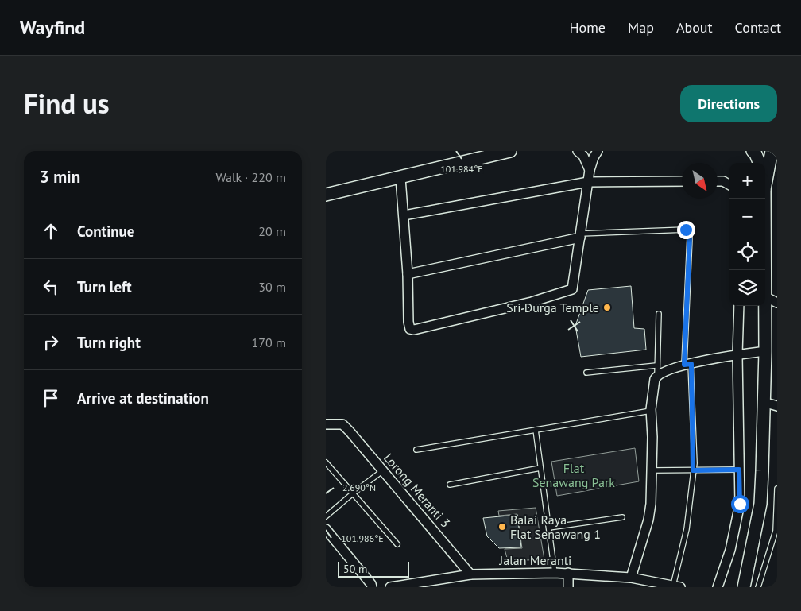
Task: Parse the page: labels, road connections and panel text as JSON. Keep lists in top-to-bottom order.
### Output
{
  "streets": {
    "street": ["Lorong Meranti 3", "Jalan Meranti"]
  },
  "crossings": [
    ["Lorong Meranti 3", "Jalan Meranti"]
  ],
  "parks": ["Flat Senawang Park"],
  "places": ["Sri Durga Temple", "Balai Raya Flat Senawang 1"],
  "scale_bar": "50 m",
  "north": "bottom right",
  "page": {
    "header": "Wayfind",
    "nav": [
      "Home",
      "Map",
      "About",
      "Contact"
    ],
    "title": "Find us",
    "buttons": "Directions",
    "heading": ["3 min", "Walk · 220 m"],
    "map_buttons": ["+", "−"],
    "list": [
      ["Continue", "20 m"],
      ["Turn left", "30 m"],
      ["Turn right", "170 m"],
      "Arrive at destination"
    ],
    "scale": "50 m"
  },
  "coordinates": ["101.984°E", "2.690°N", "101.986°E"]
}
